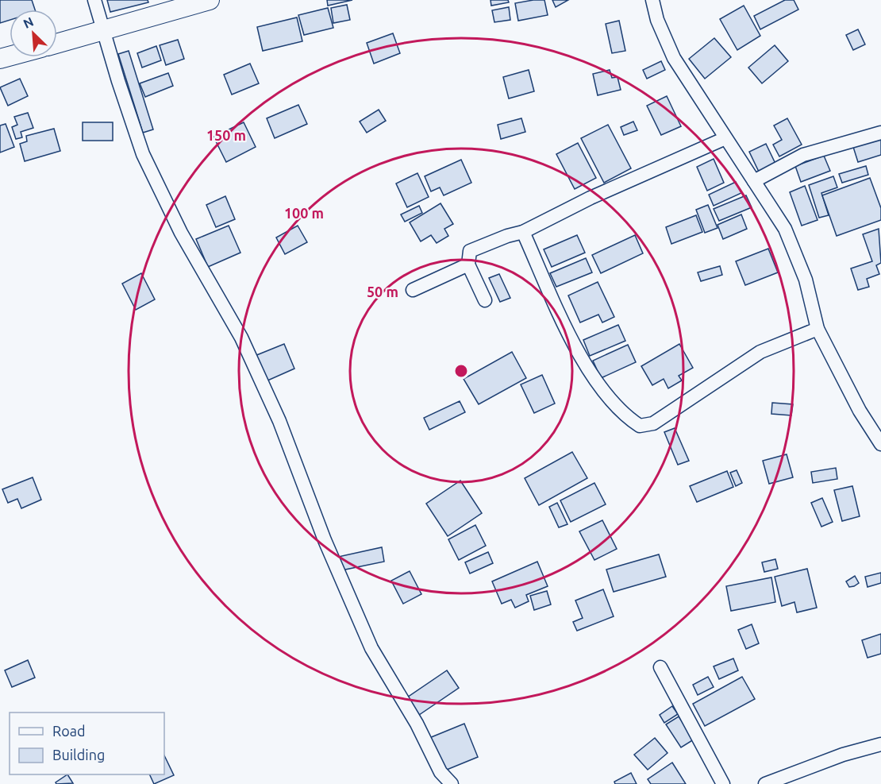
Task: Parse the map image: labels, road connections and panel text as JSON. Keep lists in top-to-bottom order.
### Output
{
  "legend": ["Road", "Building"],
  "north": "top left",
  "rings": ["150 m", "100 m", "50 m"]
}
